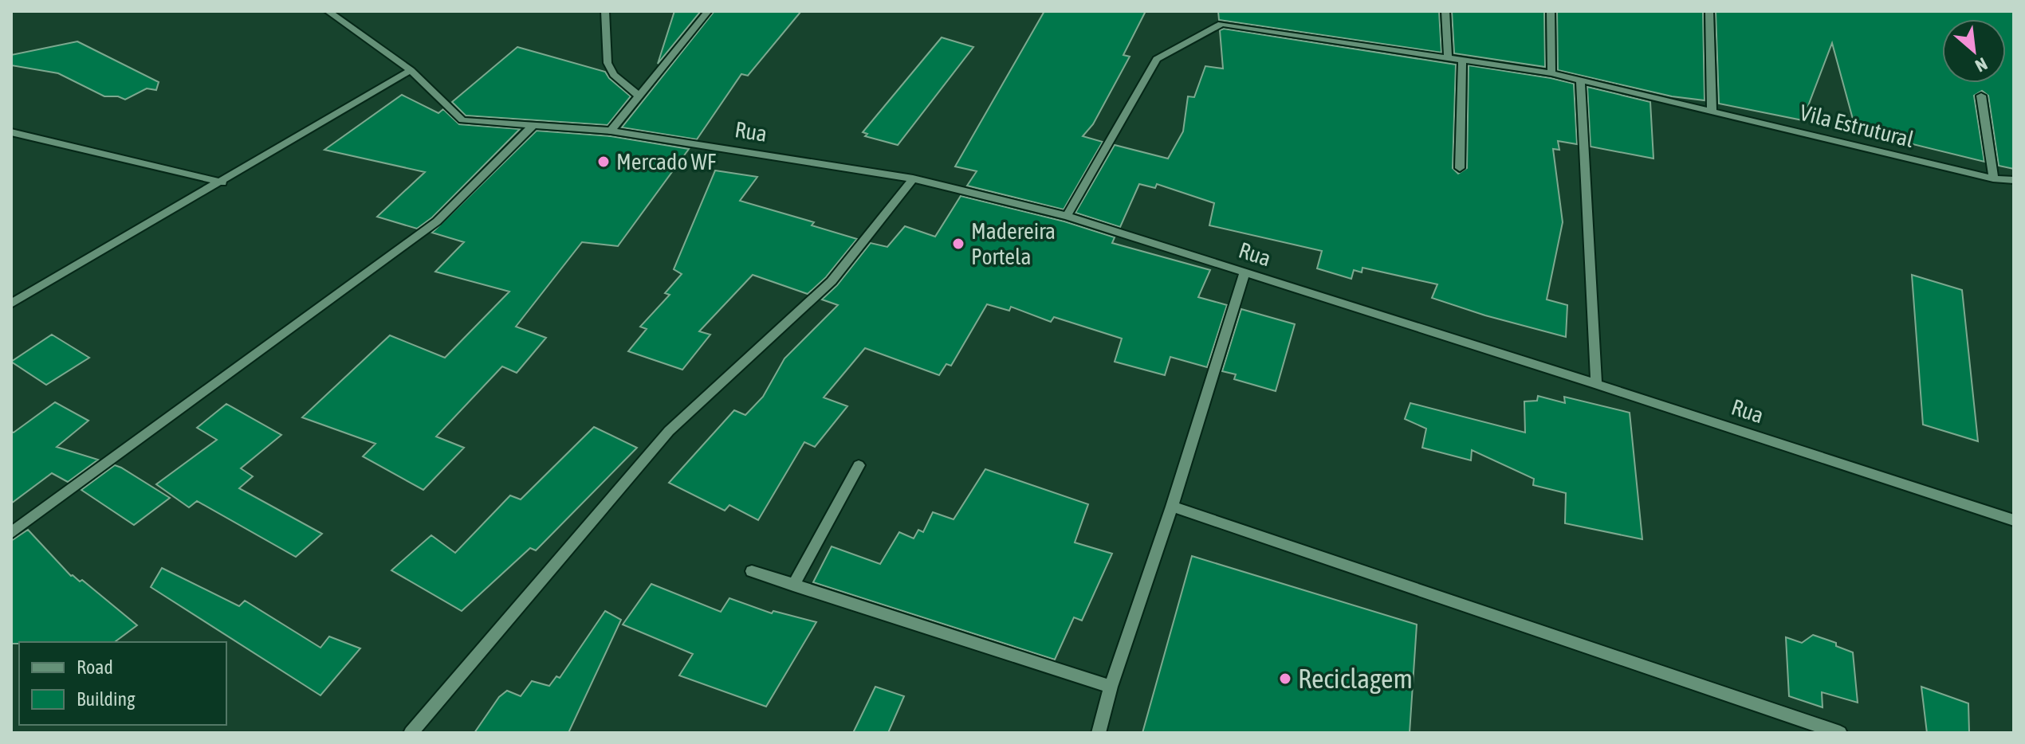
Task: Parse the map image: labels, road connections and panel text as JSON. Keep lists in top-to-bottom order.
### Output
{
  "streets": {
    "street": ["Vila Estrutural", "Rua"]
  },
  "crossings": [
    ["Vila Estrutural", "Rua"]
  ],
  "places": ["Mercado WF", "Madereira Portela", "Reciclagem"],
  "legend": ["Road", "Building"],
  "north": "bottom right"
}
